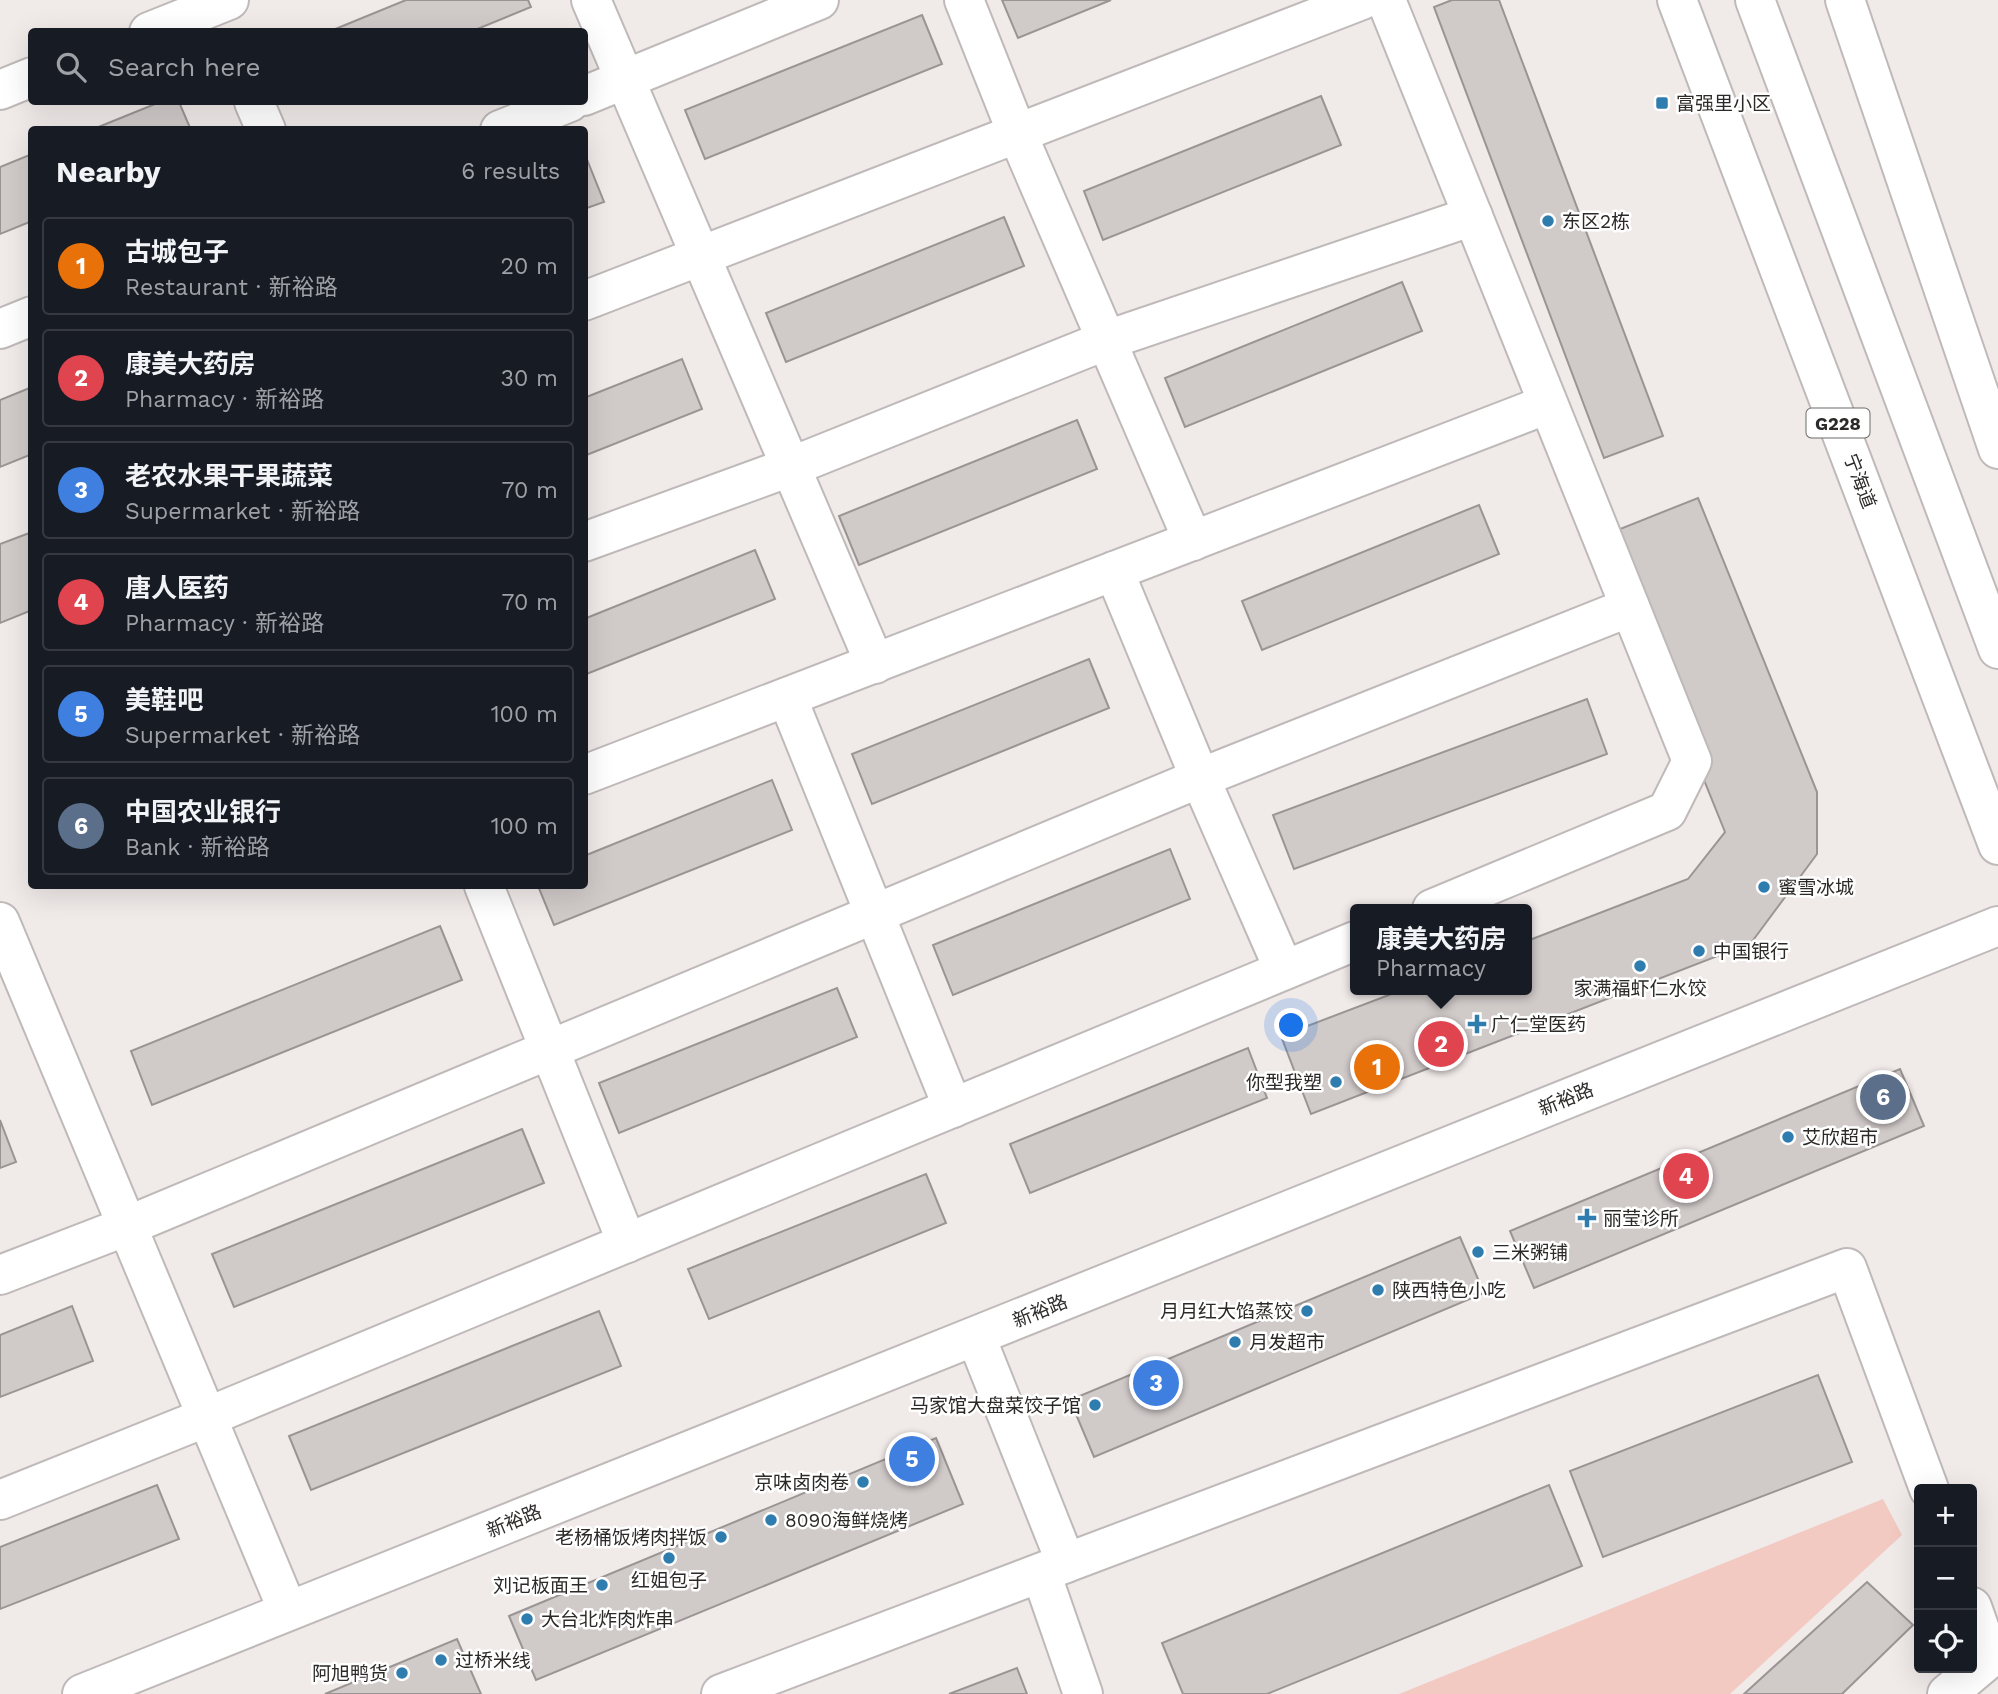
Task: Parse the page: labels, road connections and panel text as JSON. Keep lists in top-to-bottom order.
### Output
{
  "streets": {
    "street": ["G228", "宁海道", "新裕路"]
  },
  "places": {
    "transit": ["富强里小区"],
    "other": [
      "东区2栋",
      "蜜雪冰城",
      "中国银行",
      "家满福虾仁水饺",
      "你型我塑",
      "艾欣超市",
      "三米粥铺",
      "陕西特色小吃",
      "月月红大馅蒸饺",
      "月发超市",
      "马家馆大盘菜饺子馆",
      "京味卤肉卷",
      "8090海鲜烧烤",
      "老杨桶饭烤肉拌饭",
      "红姐包子",
      "刘记板面王",
      "大台北炸肉炸串",
      "过桥米线",
      "阿旭鸭货"
    ],
    "health": ["广仁堂医药", "丽莹诊所"]
  },
  "page": {
    "search": "Search here",
    "heading": ["Nearby", "6 results"],
    "list": [
      {
        "mark": "1",
        "name": "古城包子",
        "note": "Restaurant · 新裕路",
        "value": "20 m"
      },
      {
        "mark": "2",
        "name": "康美大药房",
        "note": "Pharmacy · 新裕路",
        "value": "30 m"
      },
      {
        "mark": "3",
        "name": "老农水果干果蔬菜",
        "note": "Supermarket · 新裕路",
        "value": "70 m"
      },
      {
        "mark": "4",
        "name": "唐人医药",
        "note": "Pharmacy · 新裕路",
        "value": "70 m"
      },
      {
        "mark": "5",
        "name": "美鞋吧",
        "note": "Supermarket · 新裕路",
        "value": "100 m"
      },
      {
        "mark": "6",
        "name": "中国农业银行",
        "note": "Bank · 新裕路",
        "value": "100 m"
      }
    ],
    "popup": ["康美大药房", "Pharmacy"],
    "pins": [
      "2",
      "1",
      "6",
      "4",
      "3",
      "5"
    ],
    "map_buttons": ["+", "−"]
  }
}
